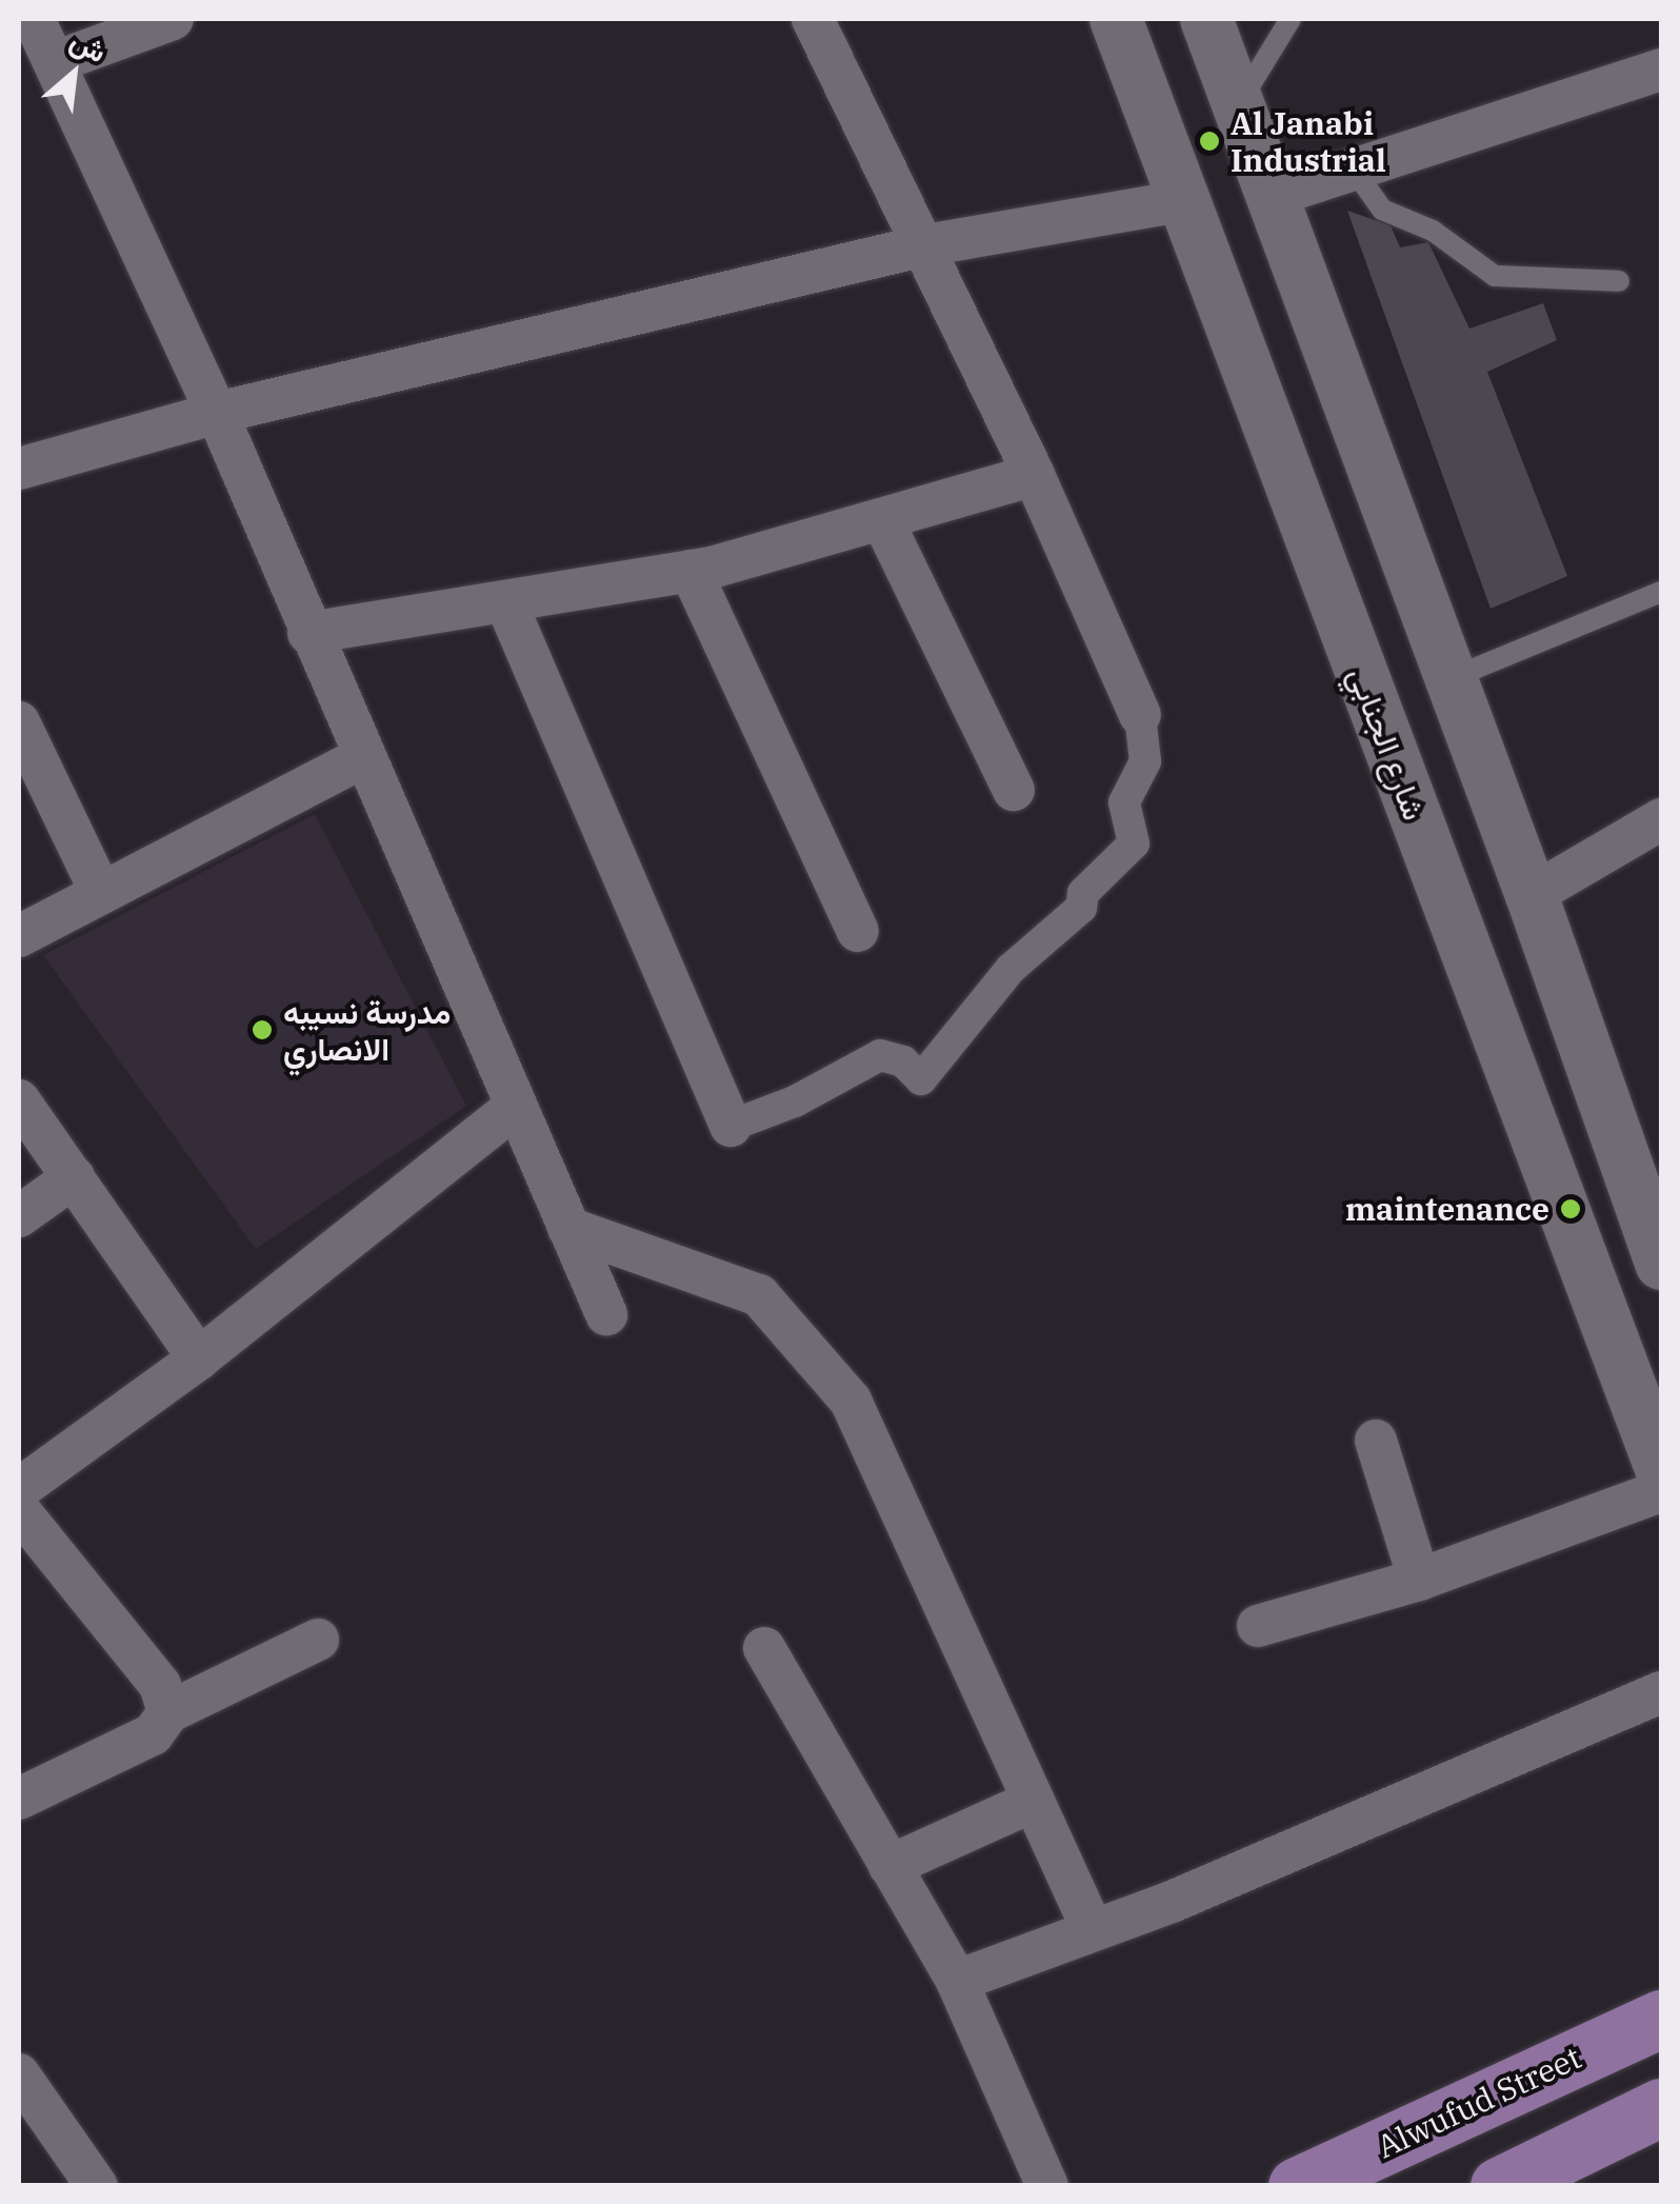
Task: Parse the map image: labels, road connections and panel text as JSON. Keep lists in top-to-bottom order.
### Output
{
  "streets": {
    "main road": ["Alwufud Street"],
    "street": ["شارع الجنابي"]
  },
  "places": ["Al Janabi Industrial", "مدرسة نسيبه الانصاري", "maintenance"],
  "north": "top right"
}
